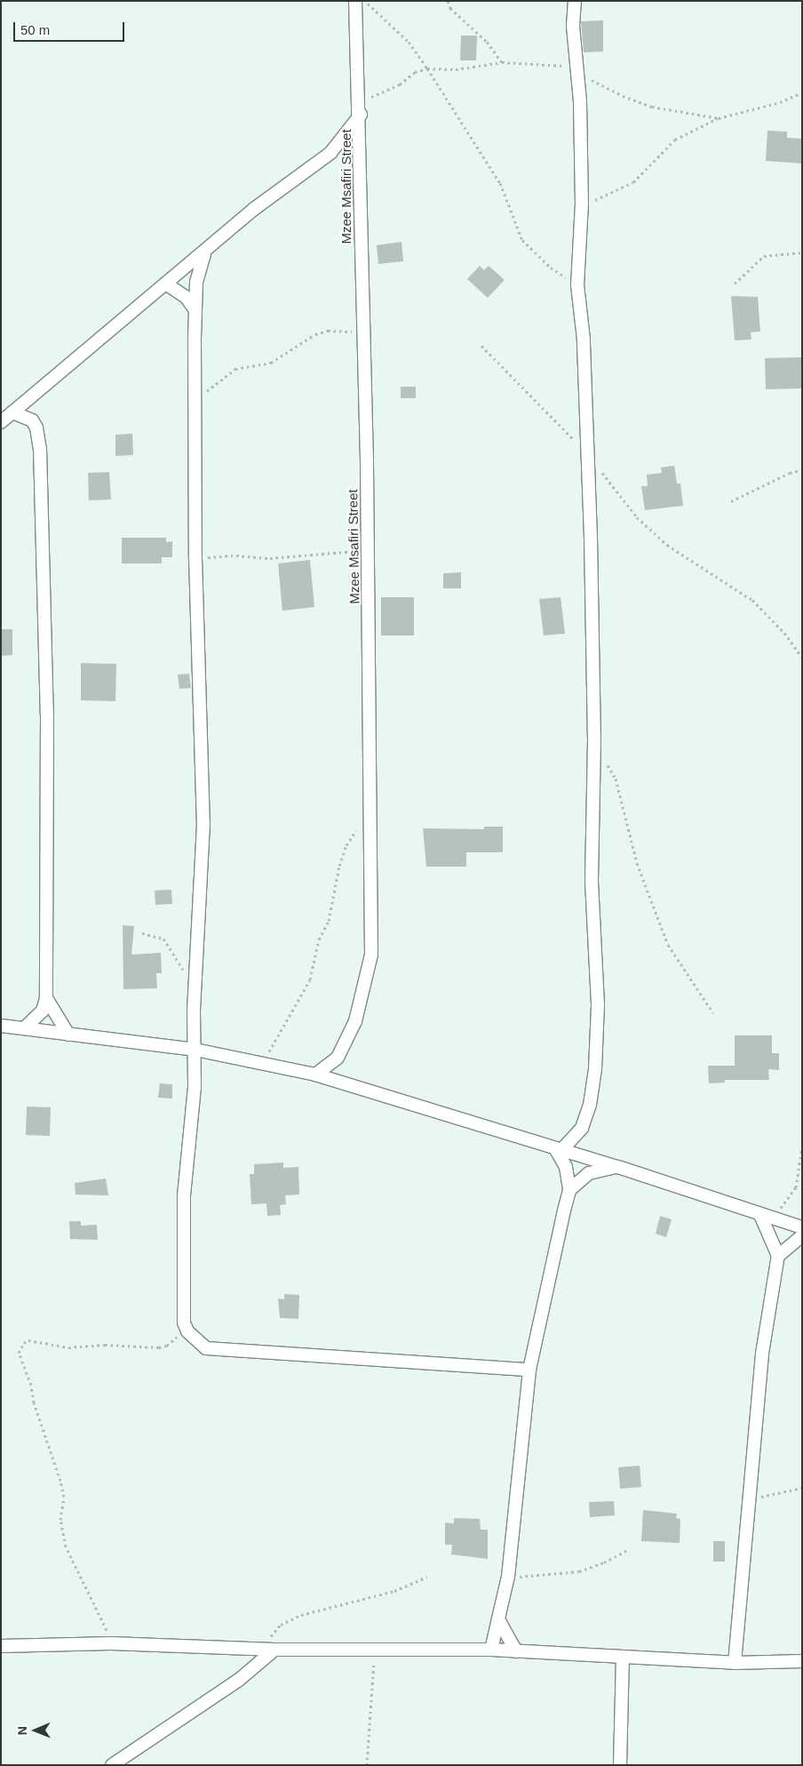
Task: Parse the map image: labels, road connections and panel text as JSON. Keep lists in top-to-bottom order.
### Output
{
  "streets": {
    "street": ["Mzee Msafiri Street"]
  },
  "scale_bar": "50 m",
  "north": "left"
}
